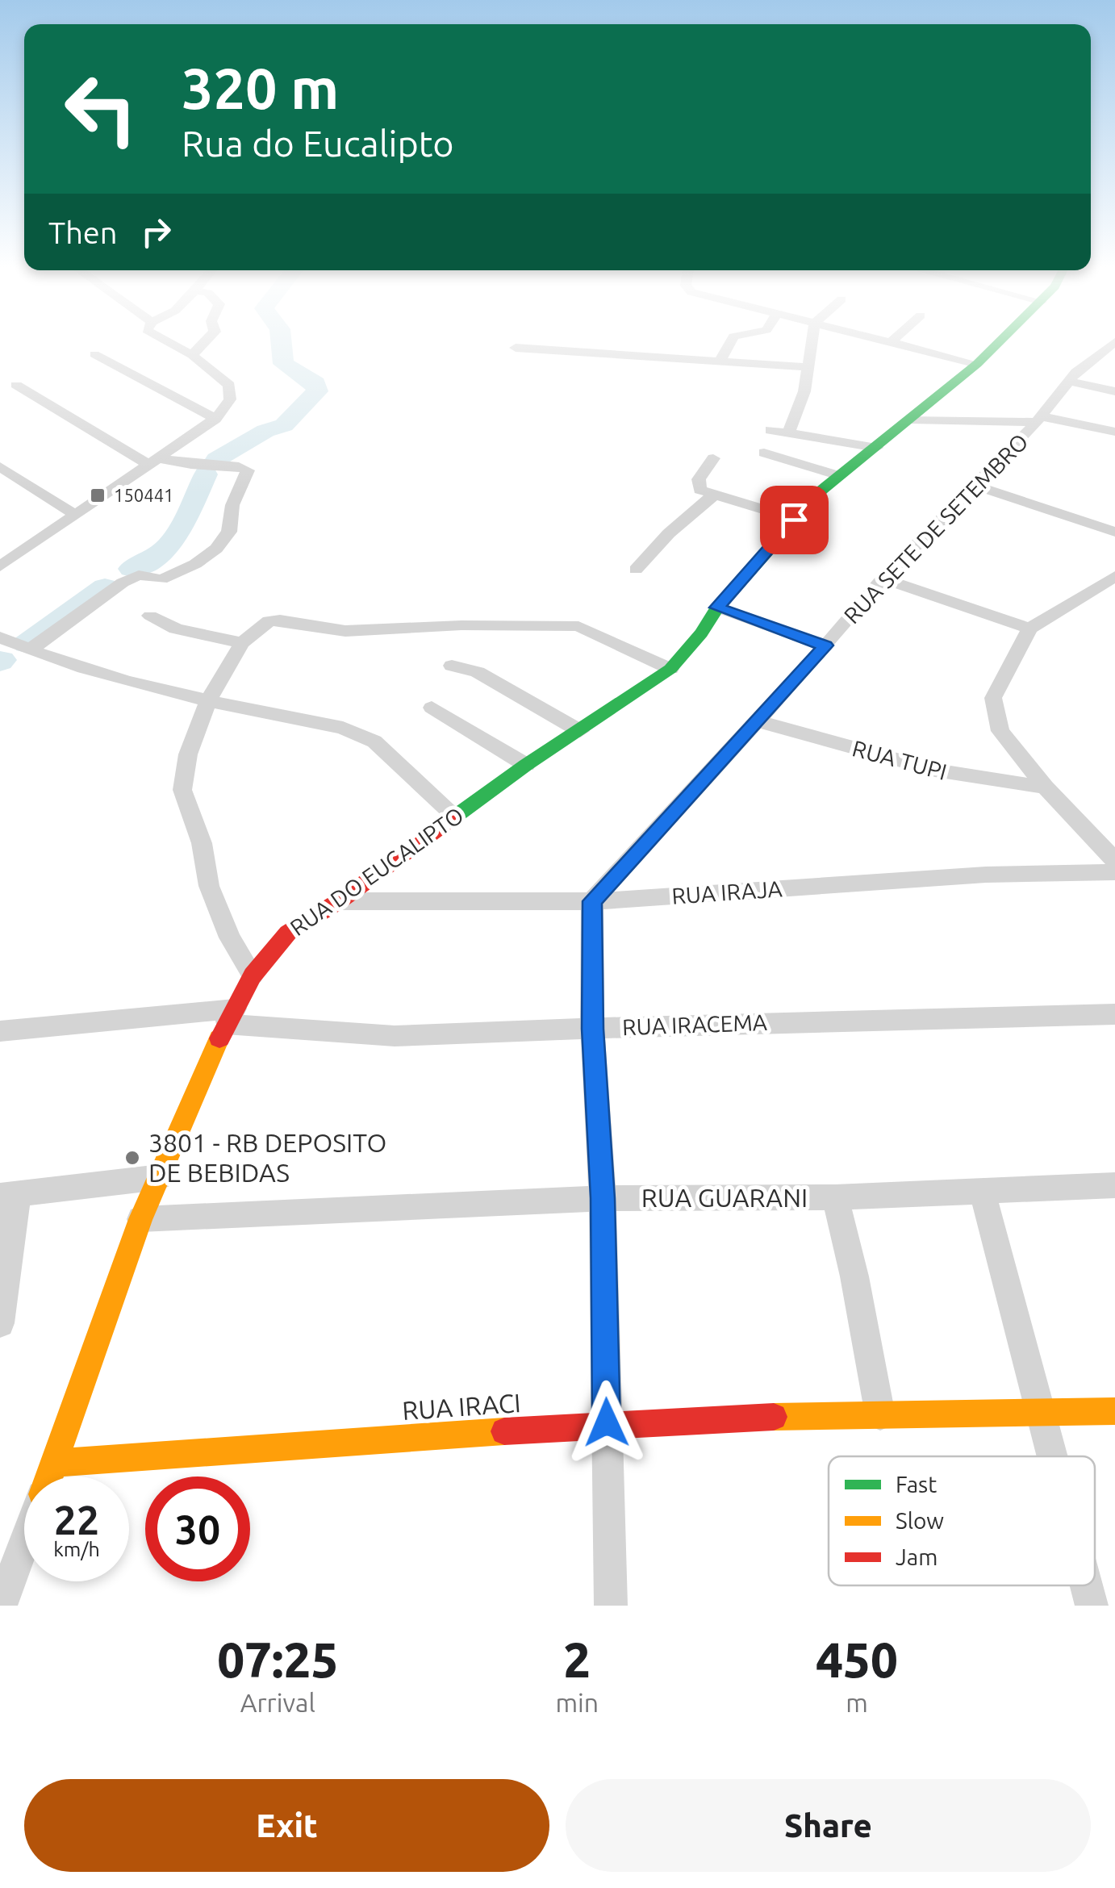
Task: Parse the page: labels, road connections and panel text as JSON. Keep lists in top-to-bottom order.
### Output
{
  "streets": {
    "street": [
      "RUA SETE DE SETEMBRO",
      "RUA TUPI",
      "RUA DO EUCALIPTO",
      "RUA IRAJA",
      "RUA IRACEMA",
      "RUA GUARANI",
      "RUA IRACI"
    ]
  },
  "crossings": [
    ["RUA SETE DE SETEMBRO", "RUA TUPI"],
    ["RUA SETE DE SETEMBRO", "RUA DO EUCALIPTO"],
    ["RUA SETE DE SETEMBRO", "RUA IRAJA"],
    ["RUA DO EUCALIPTO", "RUA IRAJA"],
    ["RUA DO EUCALIPTO", "RUA IRACEMA"],
    ["RUA DO EUCALIPTO", "RUA GUARANI"],
    ["RUA DO EUCALIPTO", "RUA IRACI"]
  ],
  "places": {
    "transit": ["150441"],
    "other": ["3801 - RB DEPOSITO DE BEBIDAS"]
  },
  "legend": ["Fast", "Slow", "Jam"],
  "page": {
    "turn": ["320 m", "Rua do Eucalipto"],
    "then": "Then",
    "speed": "22 km/h",
    "limit": "30",
    "eta": [
      "07:25",
      "Arrival",
      "2",
      "min",
      "450",
      "m"
    ],
    "buttons": ["Exit", "Share"]
  }
}
